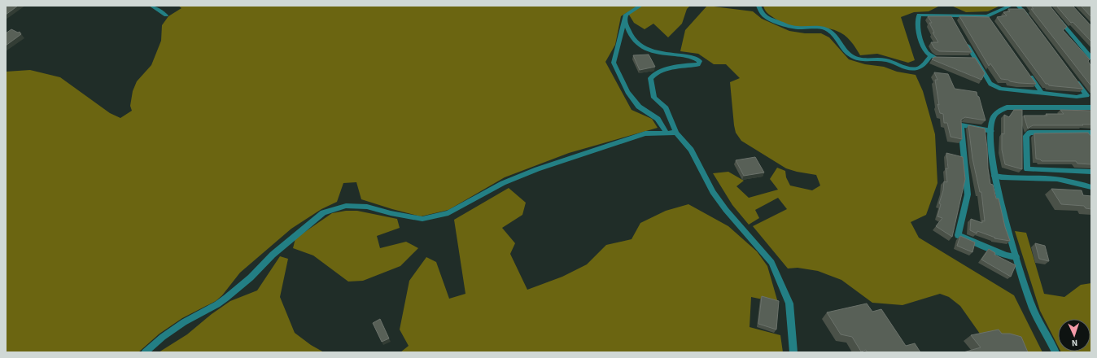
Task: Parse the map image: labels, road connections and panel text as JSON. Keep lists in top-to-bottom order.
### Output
{
  "north": "bottom"
}
